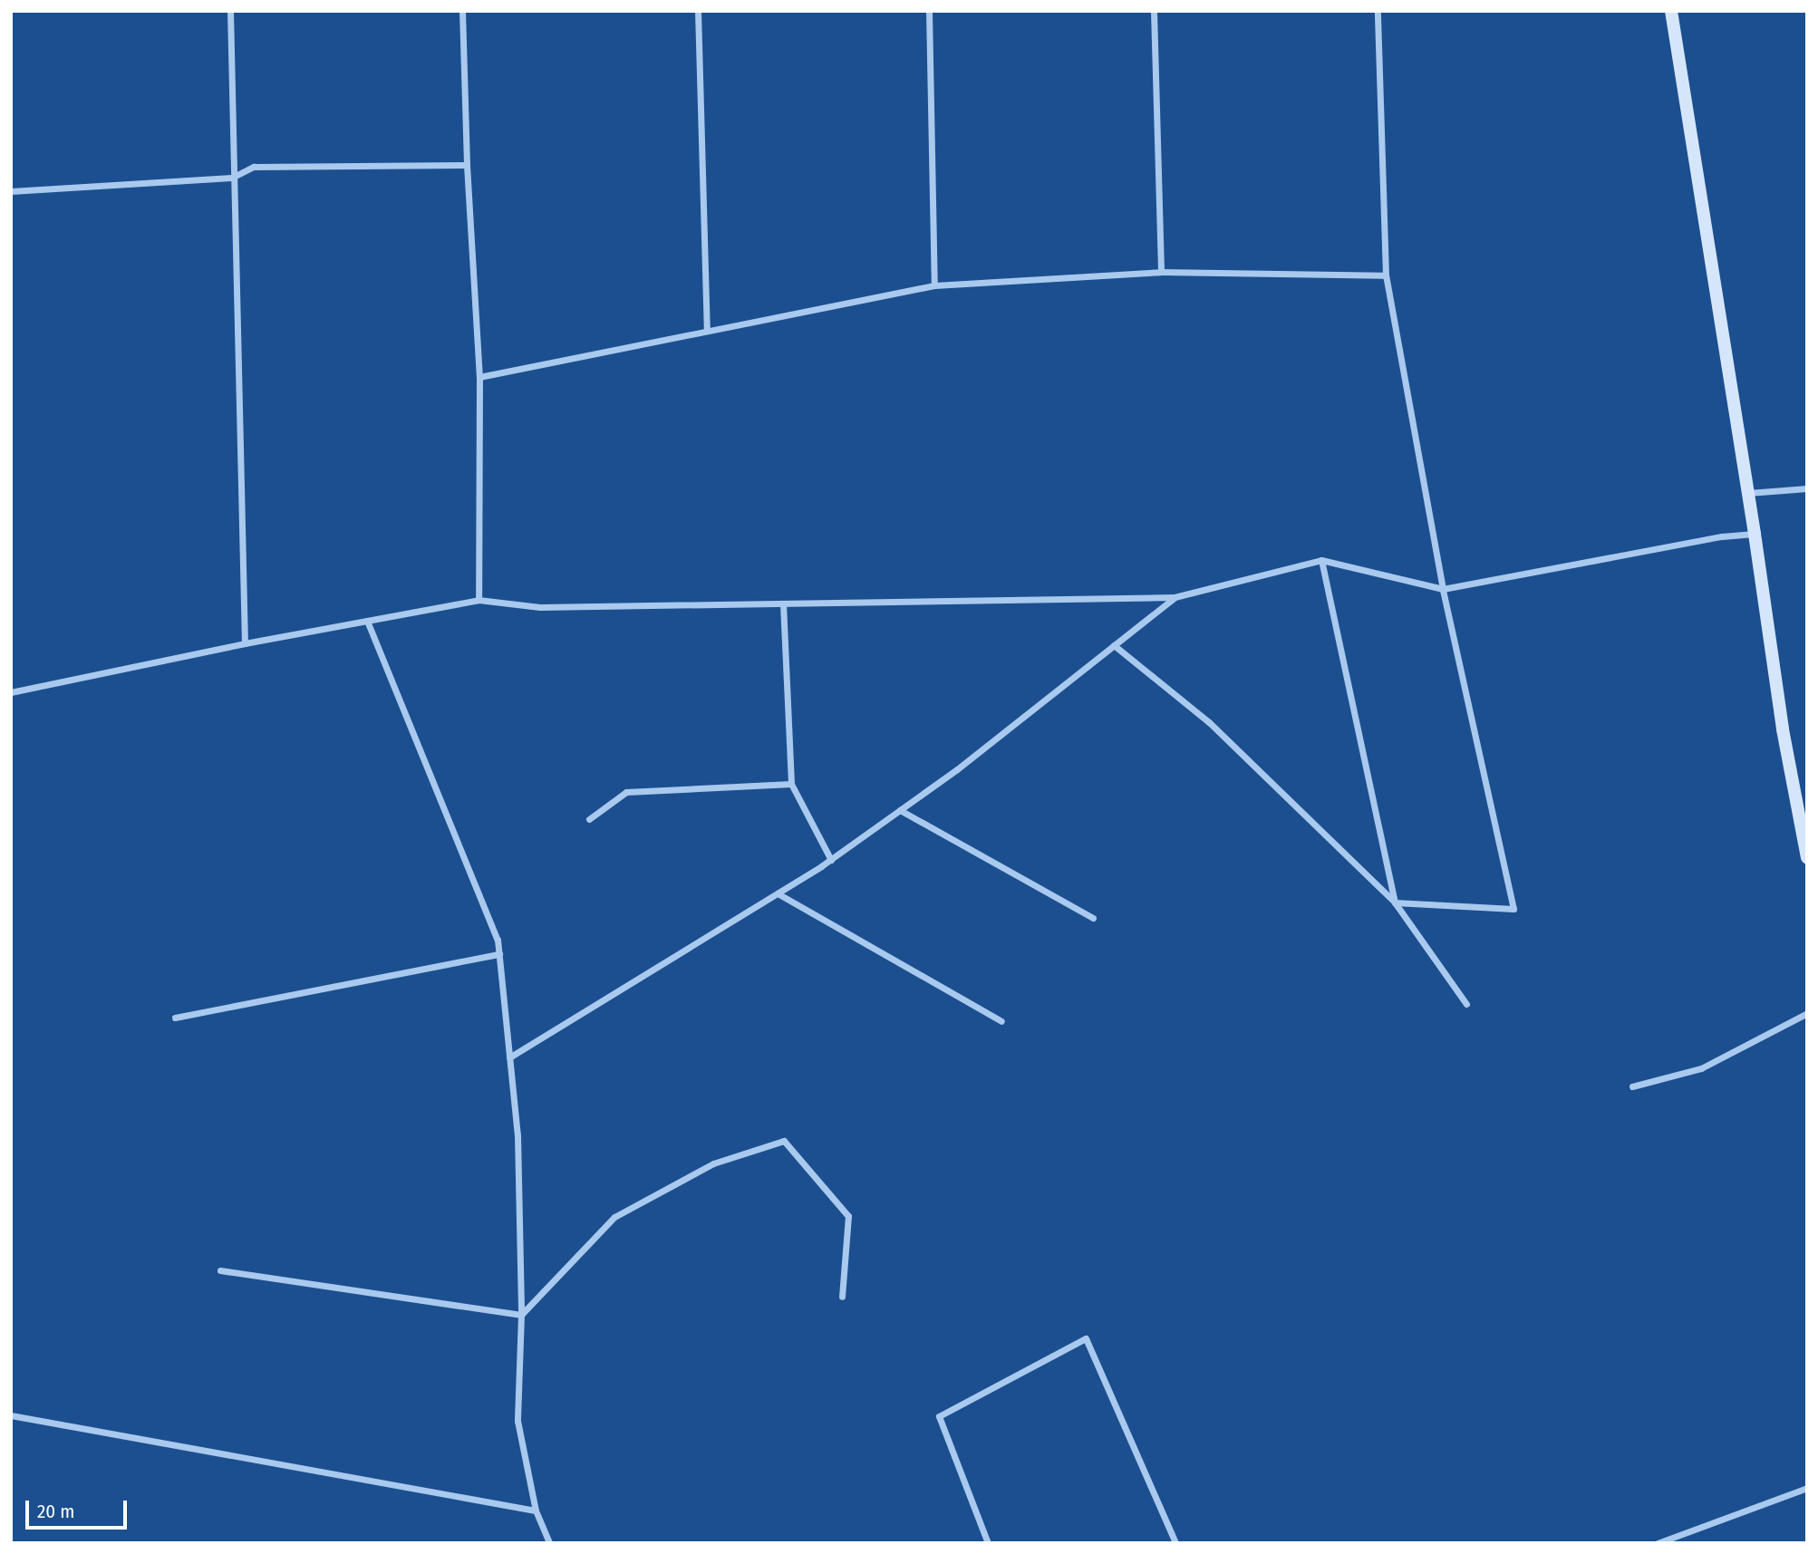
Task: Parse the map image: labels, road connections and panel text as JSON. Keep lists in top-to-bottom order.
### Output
{
  "scale_bar": "20 m"
}
